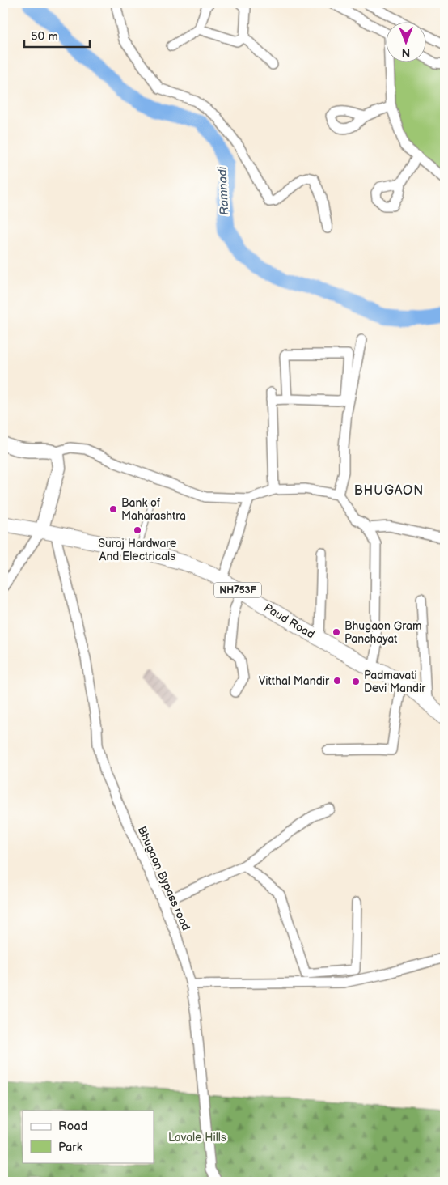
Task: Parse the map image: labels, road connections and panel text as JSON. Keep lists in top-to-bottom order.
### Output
{
  "streets": {
    "main road": ["NH753F", "Paud Road"],
    "street": ["Bhugaon Bypass road"]
  },
  "crossings": [
    ["Paud Road", "Bhugaon Bypass road"]
  ],
  "districts": ["BHUGAON"],
  "water": ["Ramnadi"],
  "parks": ["Lavale Hills"],
  "places": [
    "Bank of Maharashtra",
    "Suraj Hardware And Electricals",
    "Bhugaon Gram Panchayat",
    "Vitthal Mandir",
    "Padmavati Devi Mandir"
  ],
  "legend": ["Road", "Park"],
  "scale_bar": "50 m",
  "north": "bottom"
}
